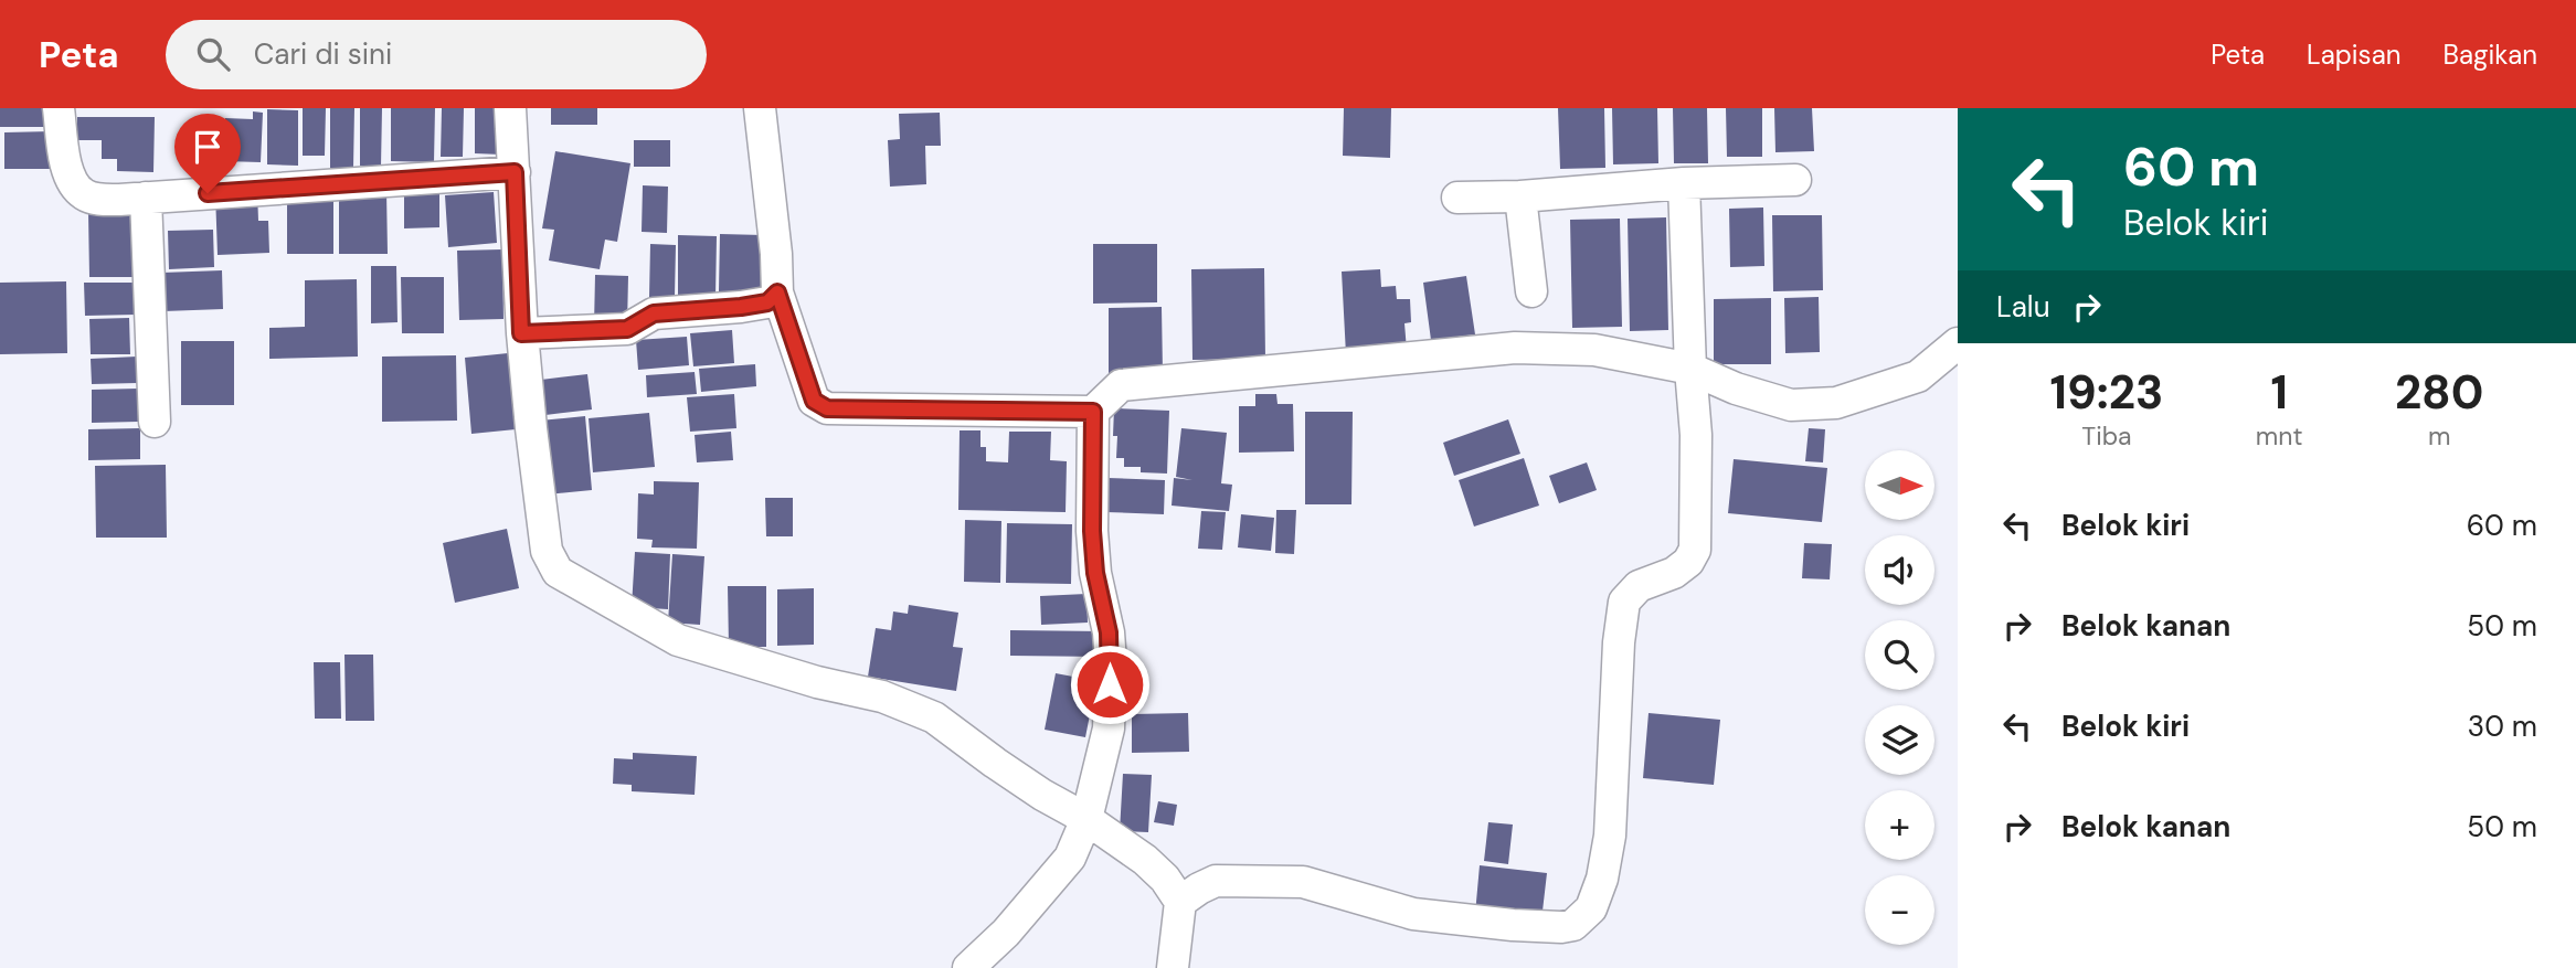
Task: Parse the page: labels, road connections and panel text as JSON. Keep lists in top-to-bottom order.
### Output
{
  "north": "right",
  "page": {
    "header": "Peta",
    "search": "Cari di sini",
    "nav": ["Peta", "Lapisan", "Bagikan"],
    "turn": ["60 m", "Belok kiri"],
    "then": "Lalu",
    "eta": [
      "19:23",
      "Tiba",
      "1",
      "mnt",
      "280",
      "m"
    ],
    "map_buttons": ["+", "−"],
    "list": [
      {
        "name": "Belok kiri",
        "value": "60 m"
      },
      {
        "name": "Belok kanan",
        "value": "50 m"
      },
      {
        "name": "Belok kiri",
        "value": "30 m"
      },
      {
        "name": "Belok kanan",
        "value": "50 m"
      }
    ]
  }
}
